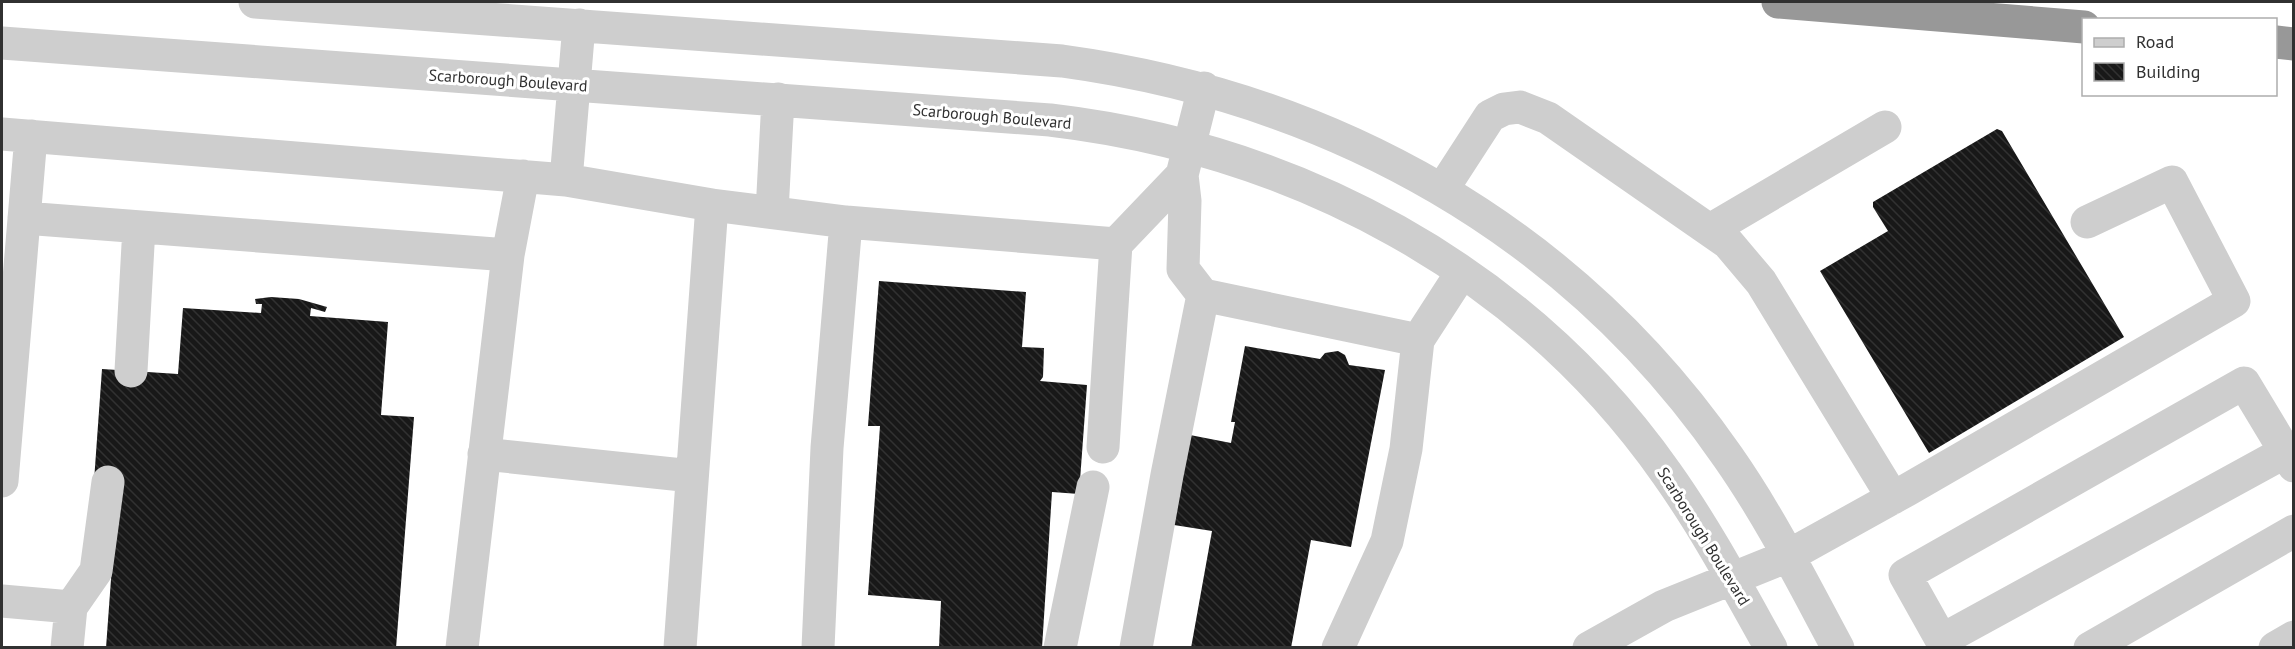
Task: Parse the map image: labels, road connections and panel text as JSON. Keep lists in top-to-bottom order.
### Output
{
  "streets": {
    "street": ["Scarborough Boulevard"]
  },
  "legend": ["Road", "Building"]
}
